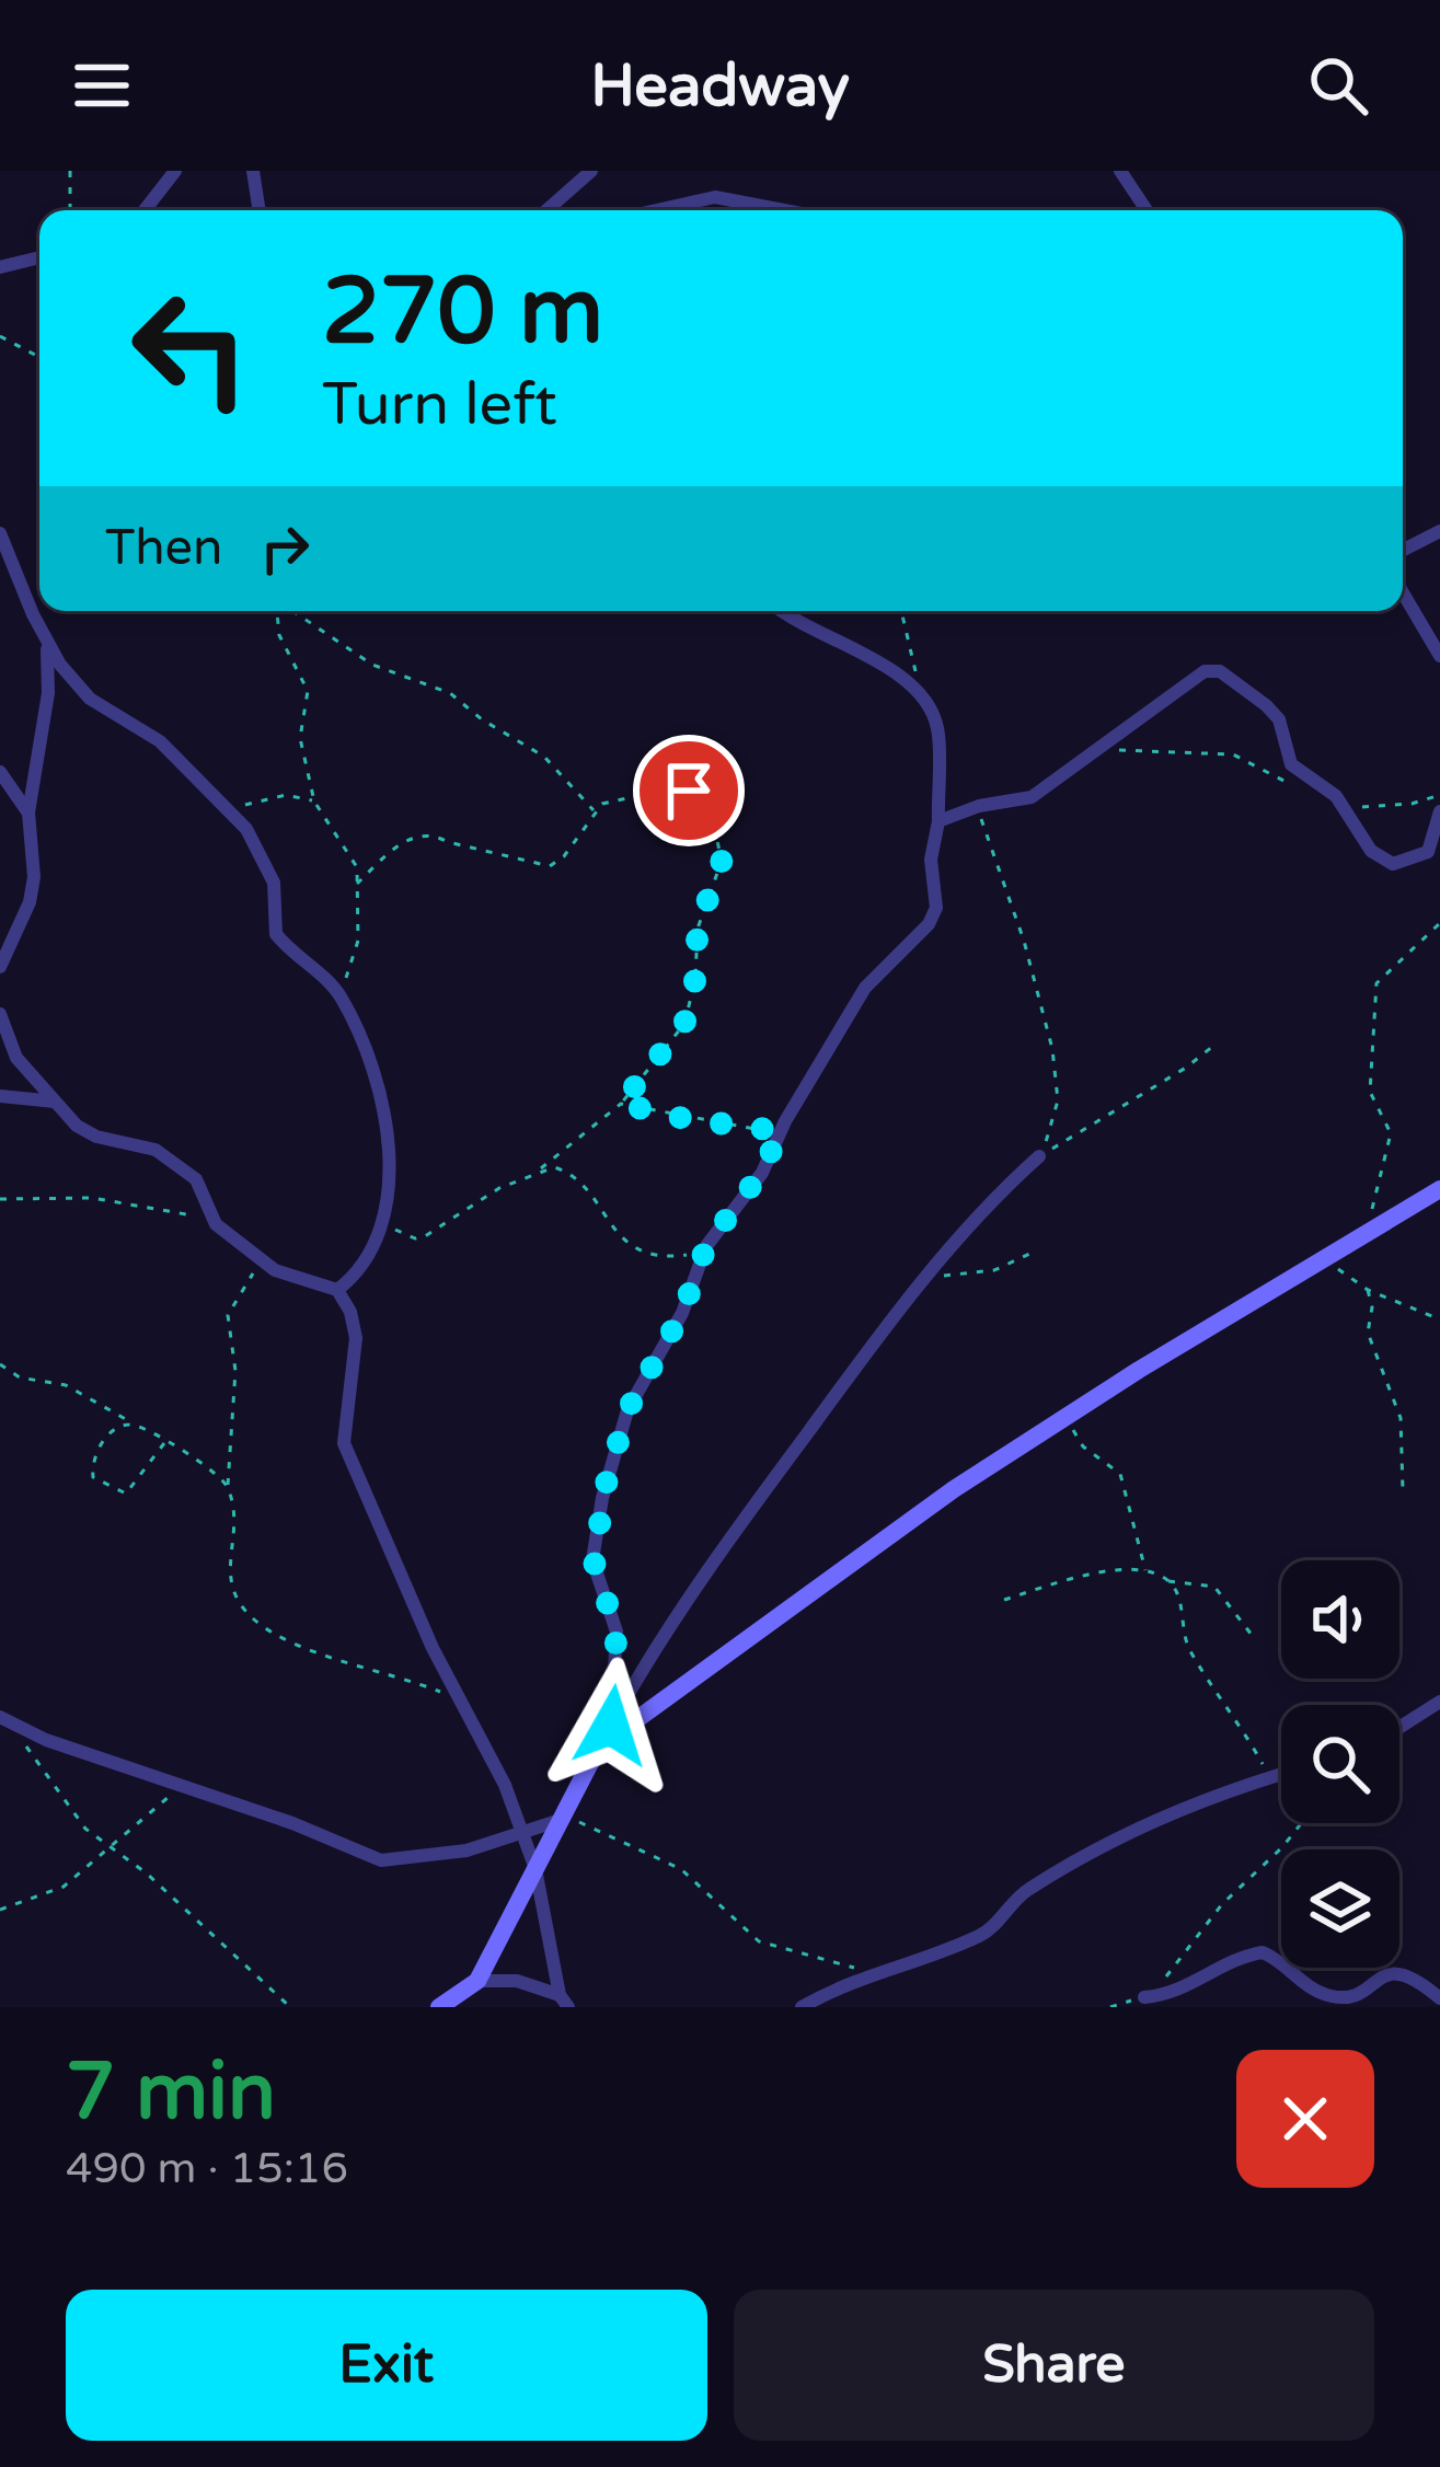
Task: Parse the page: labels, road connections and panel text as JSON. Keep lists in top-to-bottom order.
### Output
{
  "page": {
    "header": "Headway",
    "turn": ["270 m", "Turn left"],
    "then": "Then",
    "heading": ["7 min", "490 m · 15:16"],
    "buttons": ["Exit", "Share"]
  }
}
